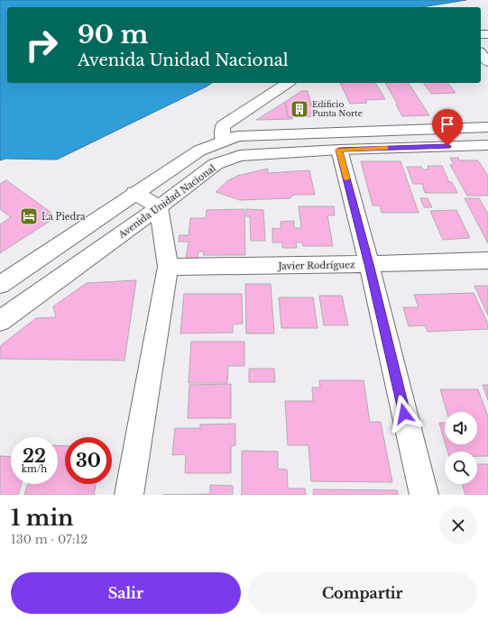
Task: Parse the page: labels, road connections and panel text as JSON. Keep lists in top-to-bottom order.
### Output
{
  "streets": {
    "main road": ["Avenida Unidad Nacional", "Javier Rodríguez"]
  },
  "places": {
    "building": ["Edificio Punta Norte"],
    "hotel": ["La Piedra"]
  },
  "page": {
    "turn": ["90 m", "Avenida Unidad Nacional"],
    "speed": "22 km/h",
    "limit": "30",
    "heading": ["1 min", "130 m · 07:12"],
    "buttons": ["Salir", "Compartir"]
  }
}
